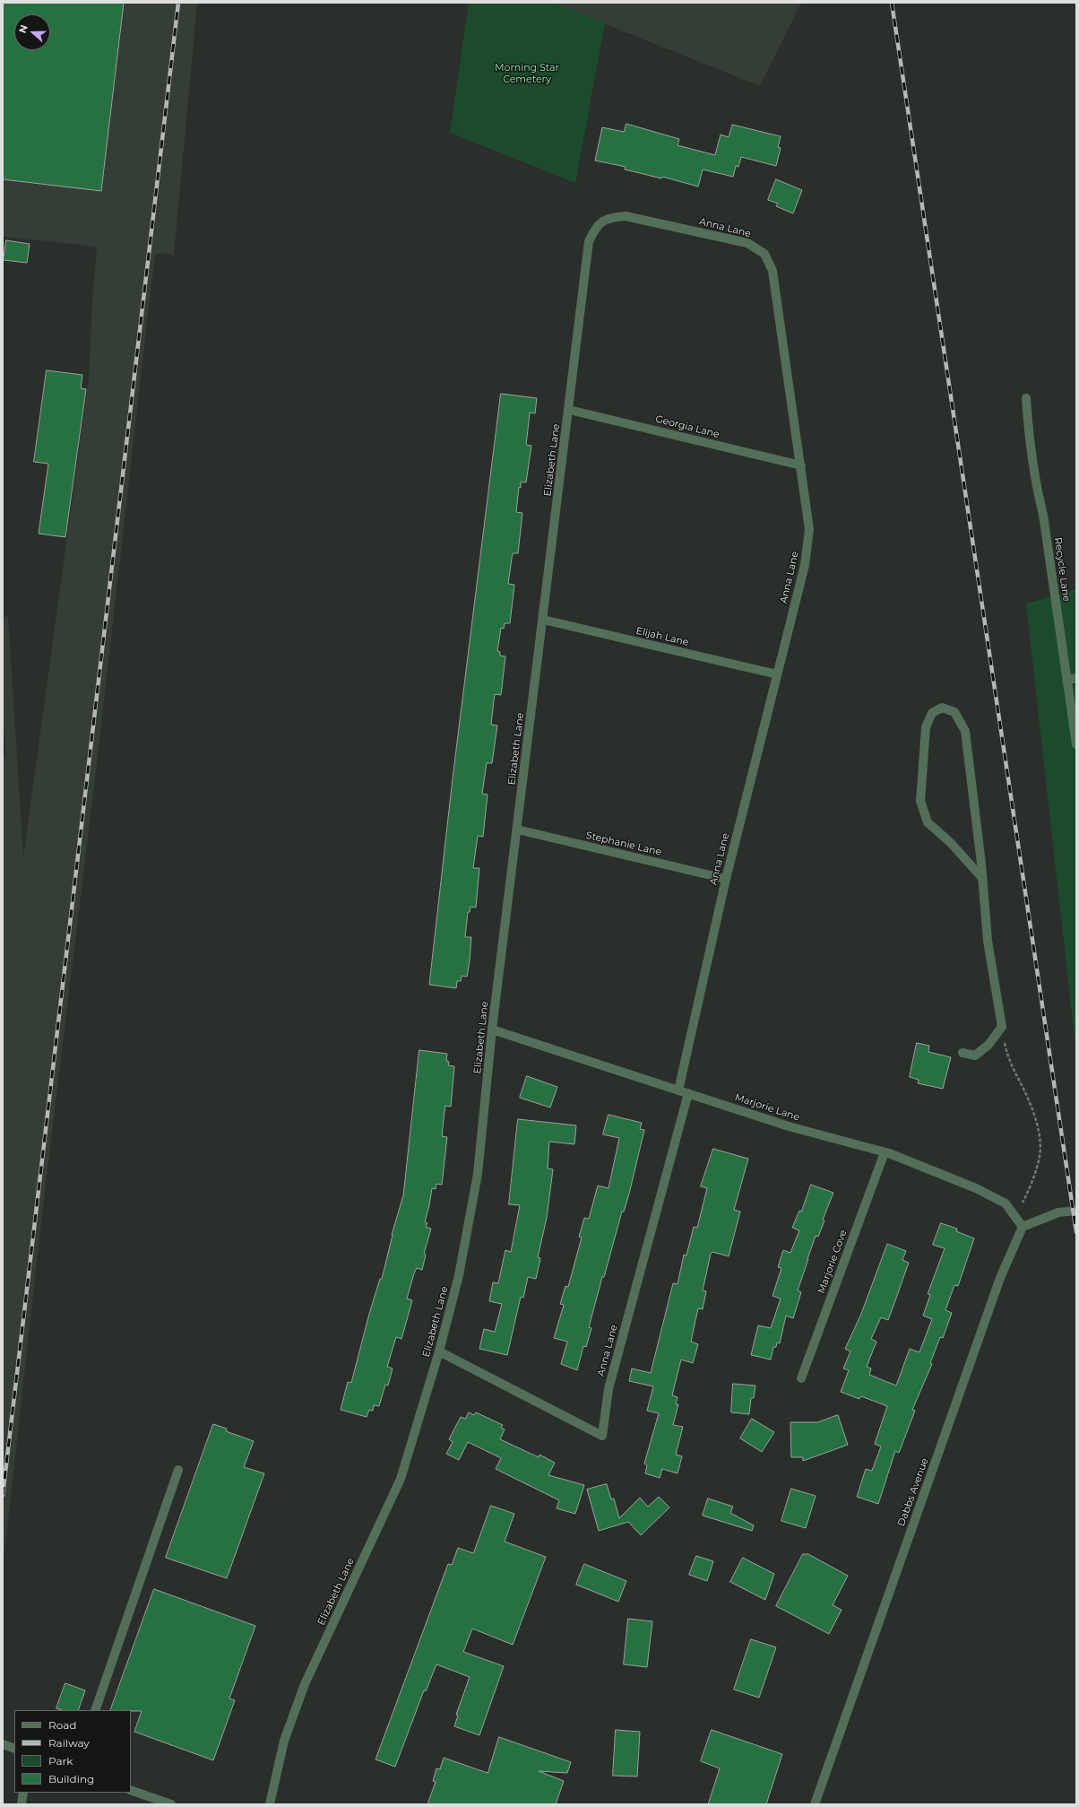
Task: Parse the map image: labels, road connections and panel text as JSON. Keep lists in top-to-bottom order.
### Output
{
  "streets": {
    "street": [
      "Anna Lane",
      "Georgia Lane",
      "Elizabeth Lane",
      "Recycle Lane",
      "Elijah Lane",
      "Stephanie Lane",
      "Marjorie Lane",
      "Marjorie Cove",
      "Dabbs Avenue"
    ]
  },
  "crossings": [
    ["Anna Lane", "Georgia Lane"],
    ["Anna Lane", "Elizabeth Lane"],
    ["Anna Lane", "Elijah Lane"],
    ["Anna Lane", "Stephanie Lane"],
    ["Anna Lane", "Marjorie Lane"],
    ["Georgia Lane", "Elizabeth Lane"],
    ["Elizabeth Lane", "Elijah Lane"],
    ["Elizabeth Lane", "Stephanie Lane"],
    ["Elizabeth Lane", "Marjorie Lane"],
    ["Marjorie Lane", "Marjorie Cove"],
    ["Marjorie Lane", "Dabbs Avenue"]
  ],
  "parks": ["Morning Star Cemetery"],
  "legend": [
    "Road",
    "Railway",
    "Park",
    "Building"
  ],
  "north": "left"
}
